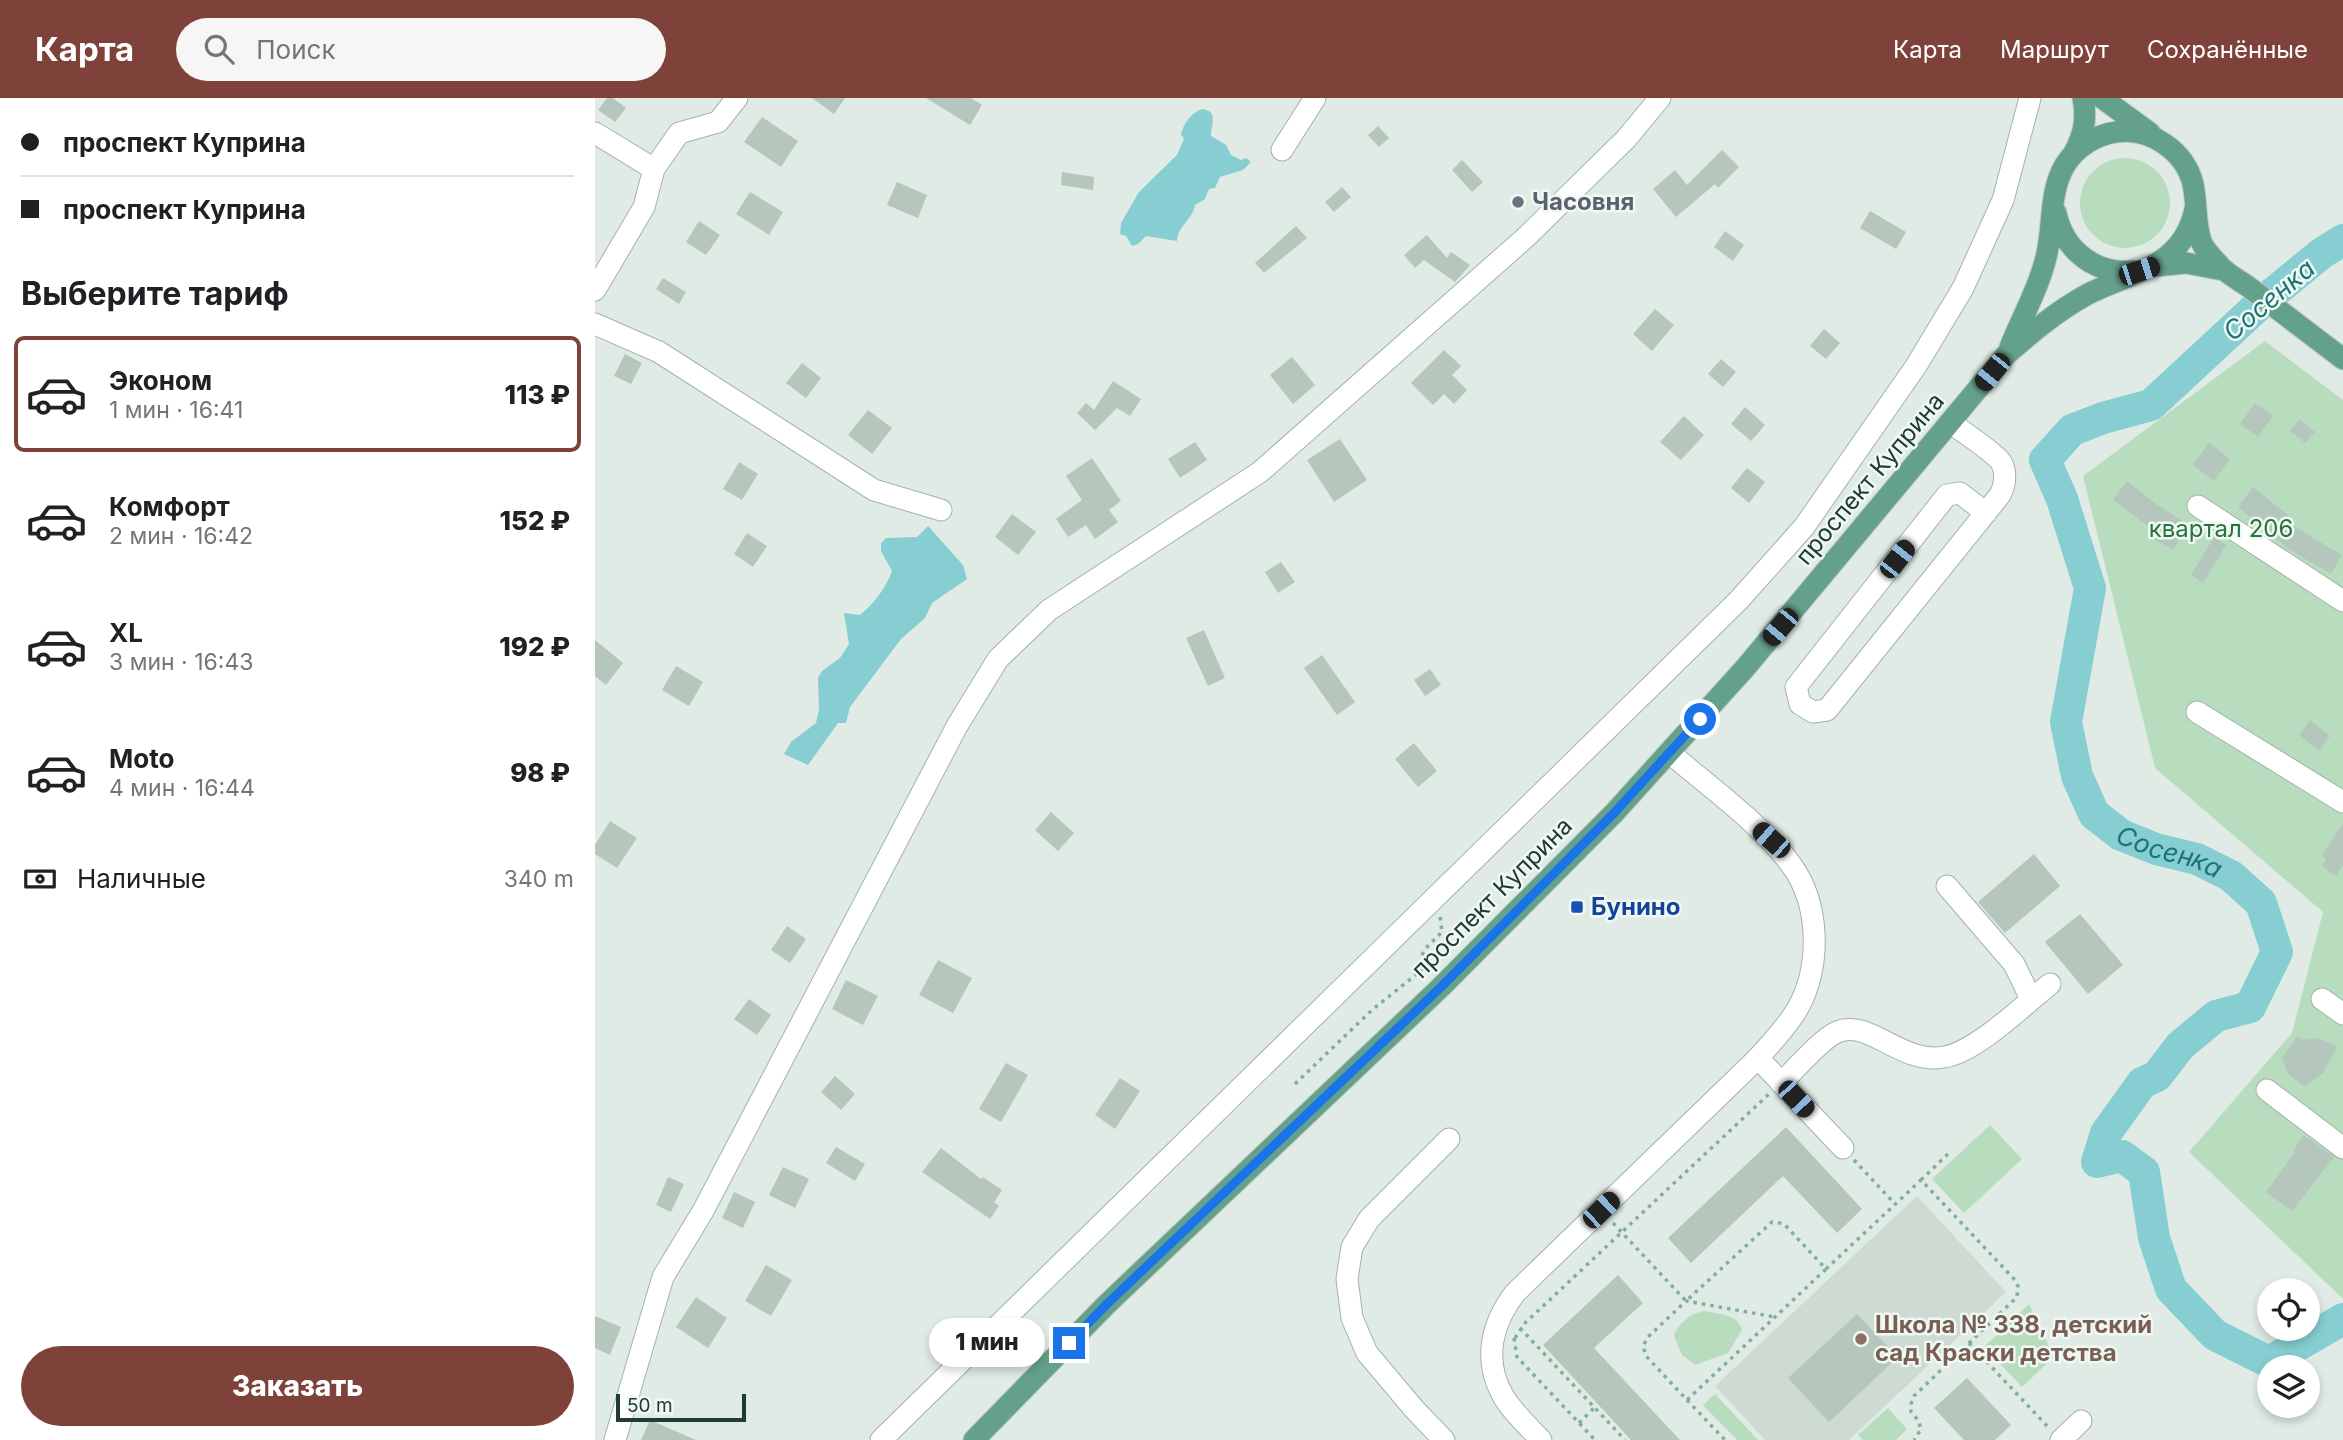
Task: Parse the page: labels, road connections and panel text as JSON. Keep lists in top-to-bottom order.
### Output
{
  "streets": {
    "main road": ["проспект Куприна"]
  },
  "water": ["Сосенка"],
  "parks": ["квартал 206"],
  "places": {
    "other": ["Часовня", "Школа № 338, детский сад Краски детства"],
    "transit": ["Бунино"]
  },
  "scale_bar": "50 m",
  "page": {
    "header": "Карта",
    "search": "Поиск",
    "nav": ["Карта", "Маршрут", "Сохранённые"],
    "banner": ["проспект Куприна", "проспект Куприна"],
    "heading": "Выберите тариф",
    "list": [
      {
        "name": "Эконом",
        "note": "1 мин · 16:41",
        "value": "113 ₽"
      },
      {
        "name": "Комфорт",
        "note": "2 мин · 16:42",
        "value": "152 ₽"
      },
      {
        "name": "XL",
        "note": "3 мин · 16:43",
        "value": "192 ₽"
      },
      {
        "name": "Moto",
        "note": "4 мин · 16:44",
        "value": "98 ₽"
      }
    ],
    "pay": ["Наличные", "340 m"],
    "bubble": "1 мин",
    "buttons": "Заказать",
    "scale": "50 m"
  }
}
